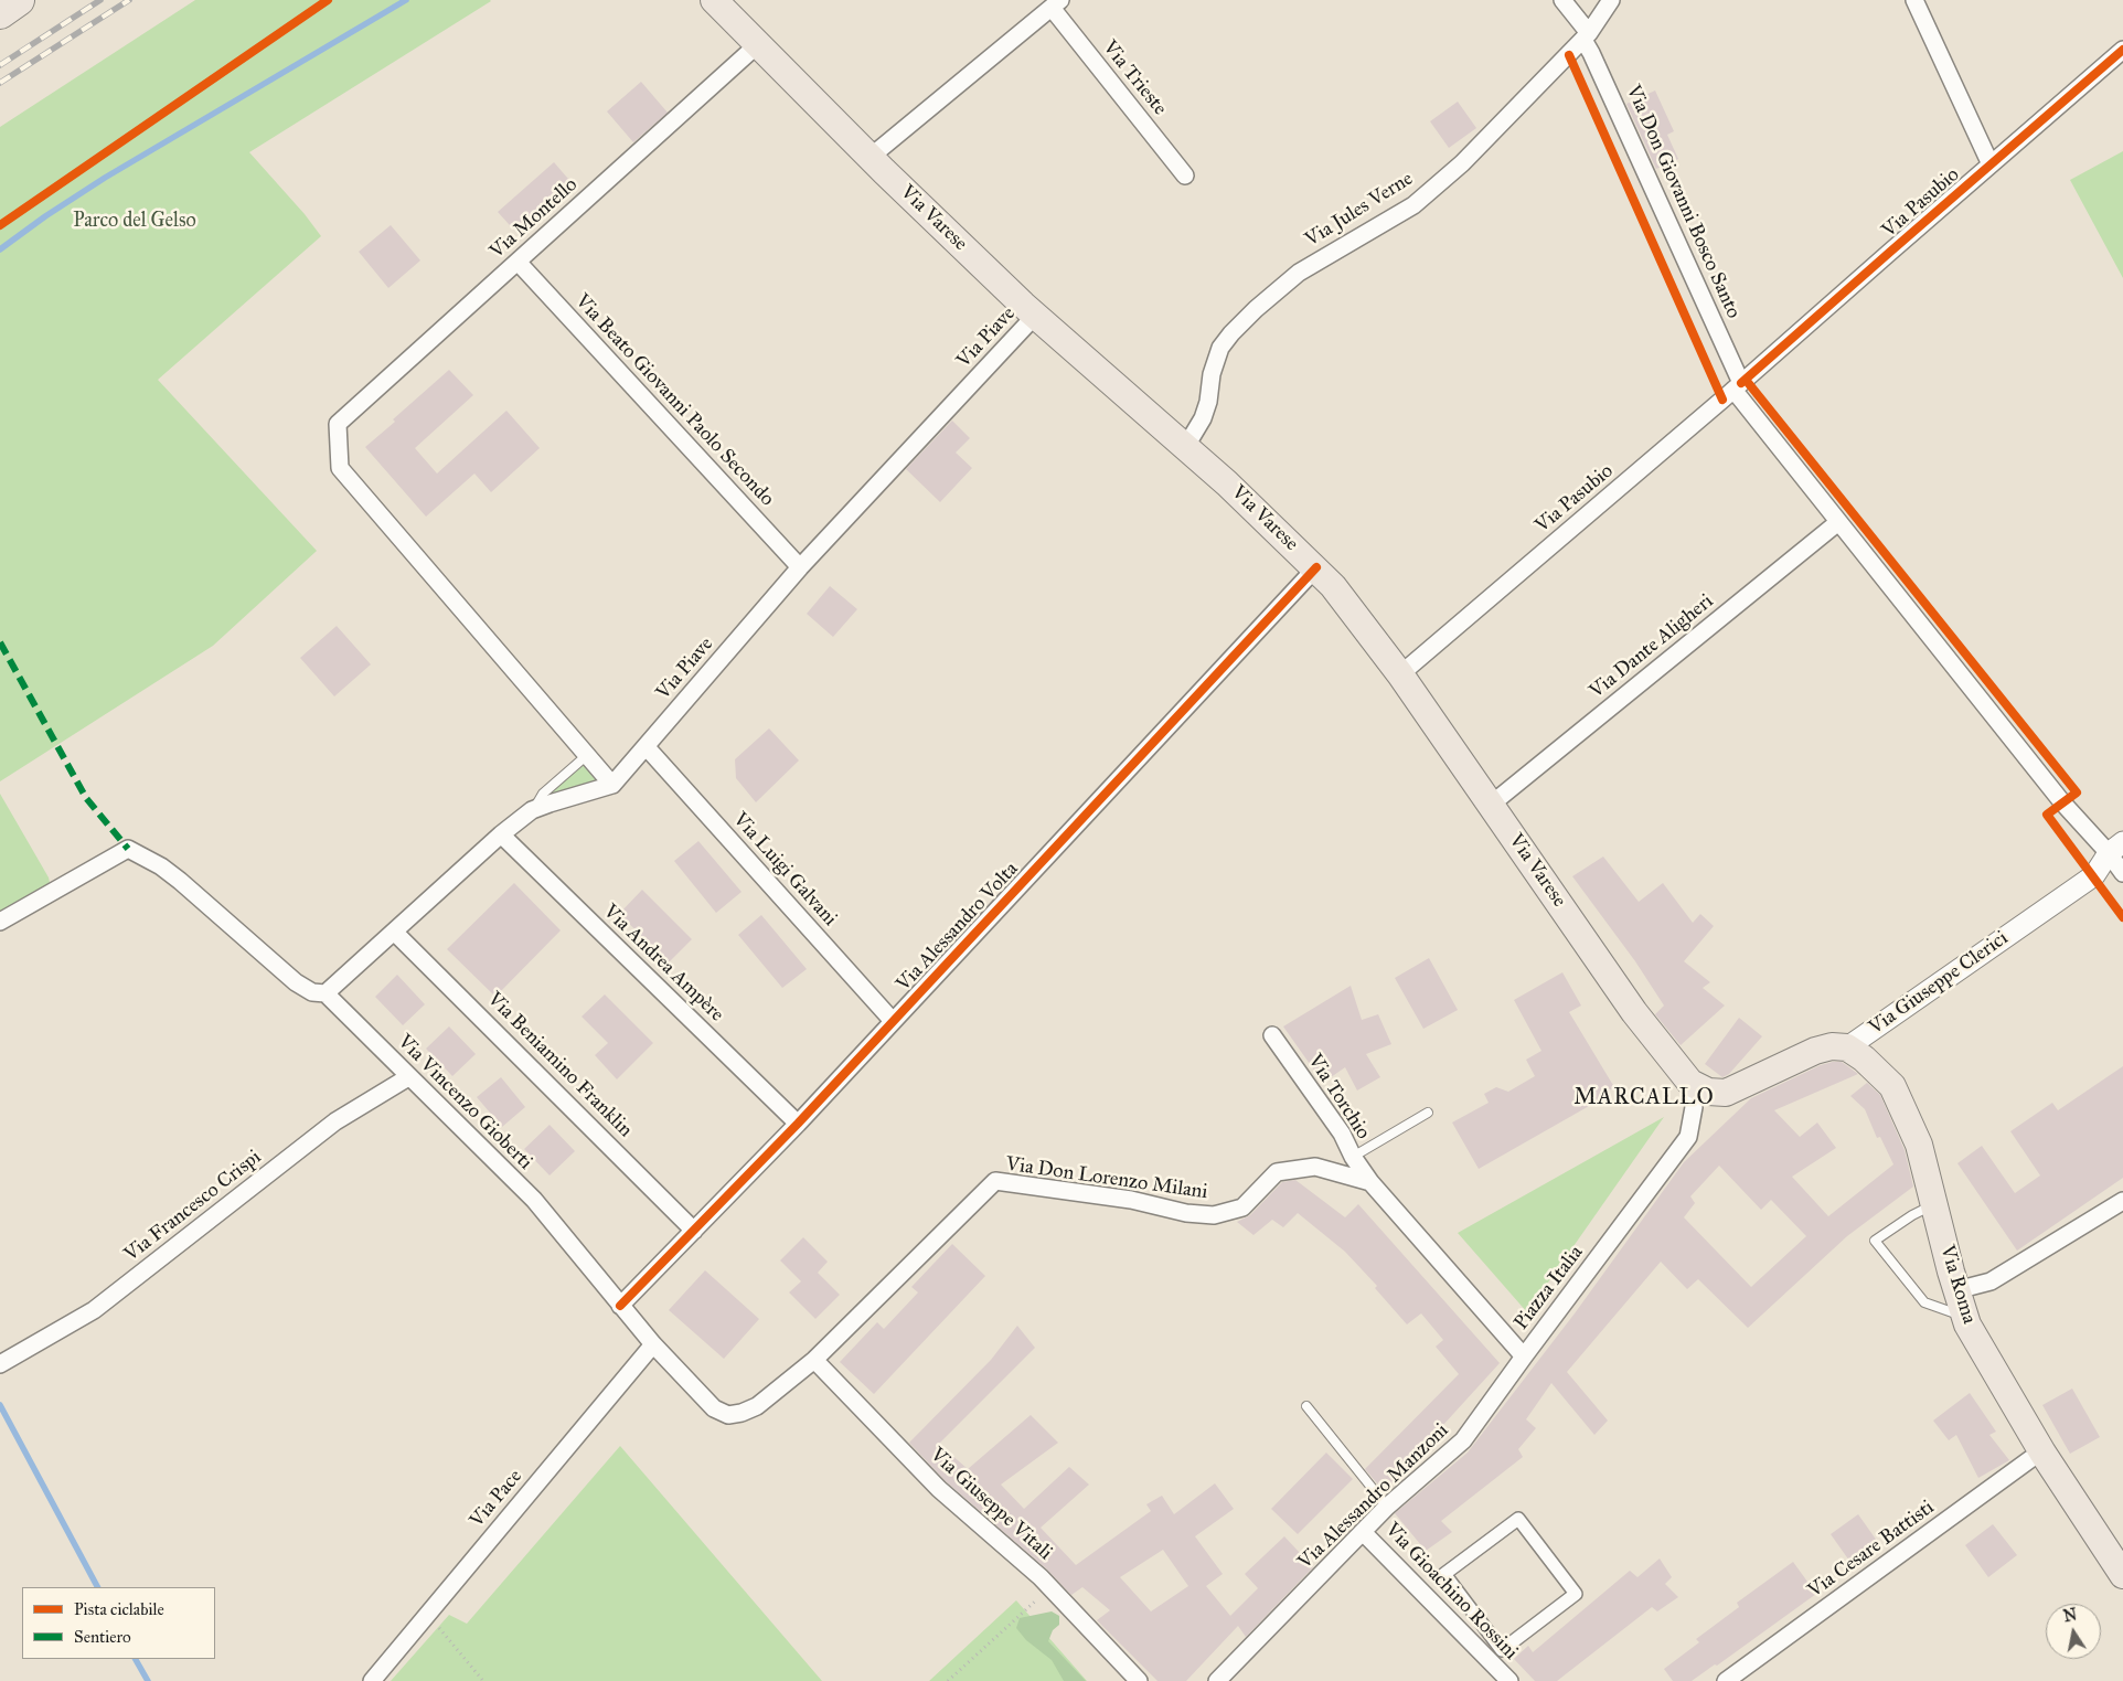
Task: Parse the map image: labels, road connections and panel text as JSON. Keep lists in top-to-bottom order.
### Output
{
  "streets": {
    "main road": ["Via Varese", "Via Roma"],
    "street": [
      "Via Trieste",
      "Via Don Giovanni Bosco Santo",
      "Via Pasubio",
      "Via Jules Verne",
      "Via Montello",
      "Via Piave",
      "Via Beato Giovanni Paolo Secondo",
      "Via Dante Aligheri",
      "Via Luigi Galvani",
      "Via Alessandro Volta",
      "Via Andrea Ampère",
      "Via Giuseppe Clerici",
      "Via Beniamino Franklin",
      "Via Torchio",
      "Via Vincenzo Gioberti",
      "Via Don Lorenzo Milani",
      "Via Francesco Crispi",
      "Piazza Italia",
      "Via Alessandro Manzoni",
      "Via Pace",
      "Via Giuseppe Vitali",
      "Via Cesare Battisti",
      "Via Gioachino Rossini"
    ]
  },
  "crossings": [
    ["Via Don Giovanni Bosco Santo", "Via Pasubio"],
    ["Via Don Giovanni Bosco Santo", "Via Jules Verne"],
    ["Via Don Giovanni Bosco Santo", "Via Dante Aligheri"],
    ["Via Don Giovanni Bosco Santo", "Via Giuseppe Clerici"],
    ["Via Pasubio", "Via Varese"],
    ["Via Jules Verne", "Via Varese"],
    ["Via Montello", "Via Varese"],
    ["Via Montello", "Via Beato Giovanni Paolo Secondo"],
    ["Via Varese", "Via Piave"],
    ["Via Varese", "Via Dante Aligheri"],
    ["Via Varese", "Via Alessandro Volta"],
    ["Via Varese", "Via Giuseppe Clerici"],
    ["Via Varese", "Via Roma"],
    ["Via Varese", "Piazza Italia"],
    ["Via Piave", "Via Beato Giovanni Paolo Secondo"],
    ["Via Piave", "Via Luigi Galvani"],
    ["Via Luigi Galvani", "Via Alessandro Volta"],
    ["Via Alessandro Volta", "Via Andrea Ampère"],
    ["Via Alessandro Volta", "Via Beniamino Franklin"],
    ["Via Alessandro Volta", "Via Vincenzo Gioberti"],
    ["Via Giuseppe Clerici", "Via Roma"],
    ["Via Torchio", "Via Don Lorenzo Milani"],
    ["Via Torchio", "Piazza Italia"],
    ["Via Vincenzo Gioberti", "Via Don Lorenzo Milani"],
    ["Via Vincenzo Gioberti", "Via Francesco Crispi"],
    ["Via Vincenzo Gioberti", "Via Pace"],
    ["Via Don Lorenzo Milani", "Piazza Italia"],
    ["Via Don Lorenzo Milani", "Via Giuseppe Vitali"],
    ["Via Roma", "Via Cesare Battisti"],
    ["Piazza Italia", "Via Alessandro Manzoni"],
    ["Via Alessandro Manzoni", "Via Gioachino Rossini"]
  ],
  "districts": ["MARCALLO"],
  "parks": ["Parco del Gelso"],
  "legend": ["Pista ciclabile", "Sentiero"],
  "north": "top"
}
